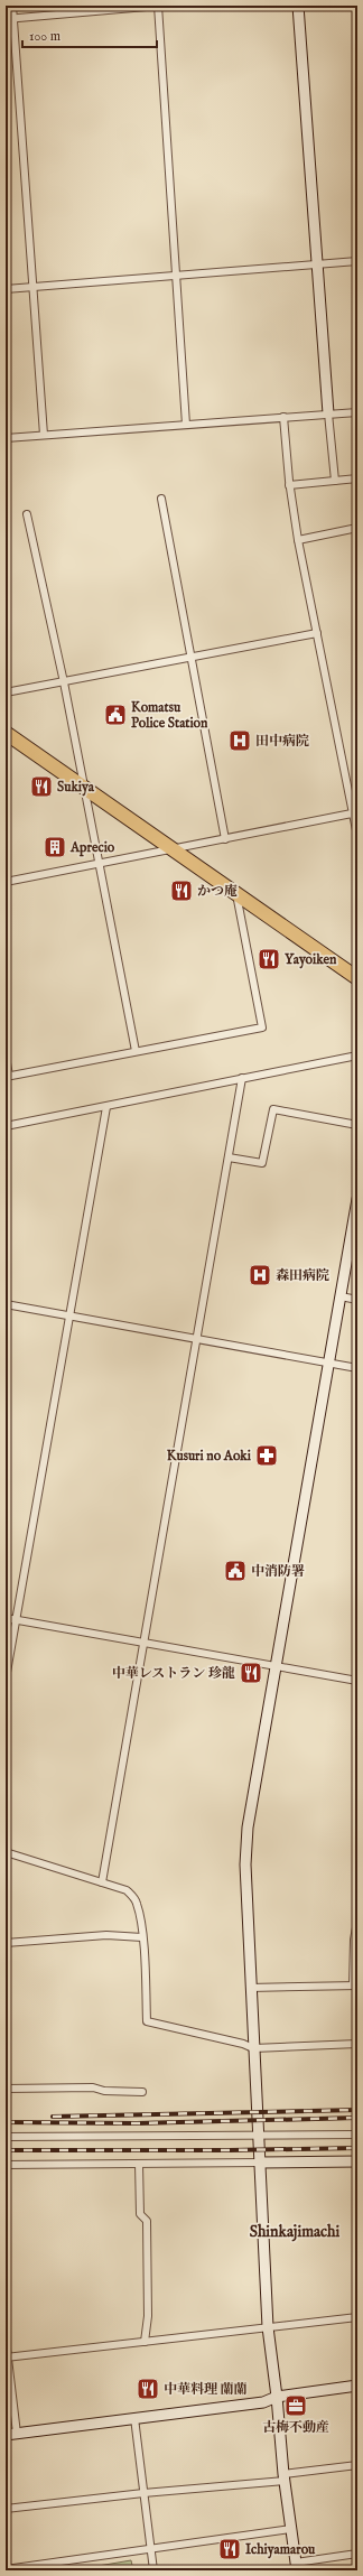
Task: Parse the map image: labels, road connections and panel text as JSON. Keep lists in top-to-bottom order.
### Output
{
  "districts": ["Shinkajimachi"],
  "places": {
    "public building": ["Komatsu Police Station", "中消防署"],
    "hospital": ["田中病院", "森田病院"],
    "restaurant": [
      "Sukiya",
      "かつ庵",
      "Yayoiken",
      "中華レストラン 珍龍",
      "中華料理 蘭蘭",
      "Ichiyamarou"
    ],
    "building": ["Aprecio"],
    "pharmacy": ["Kusuri no Aoki"],
    "office": ["古梅不動産"]
  },
  "scale_bar": "100 m"
}
